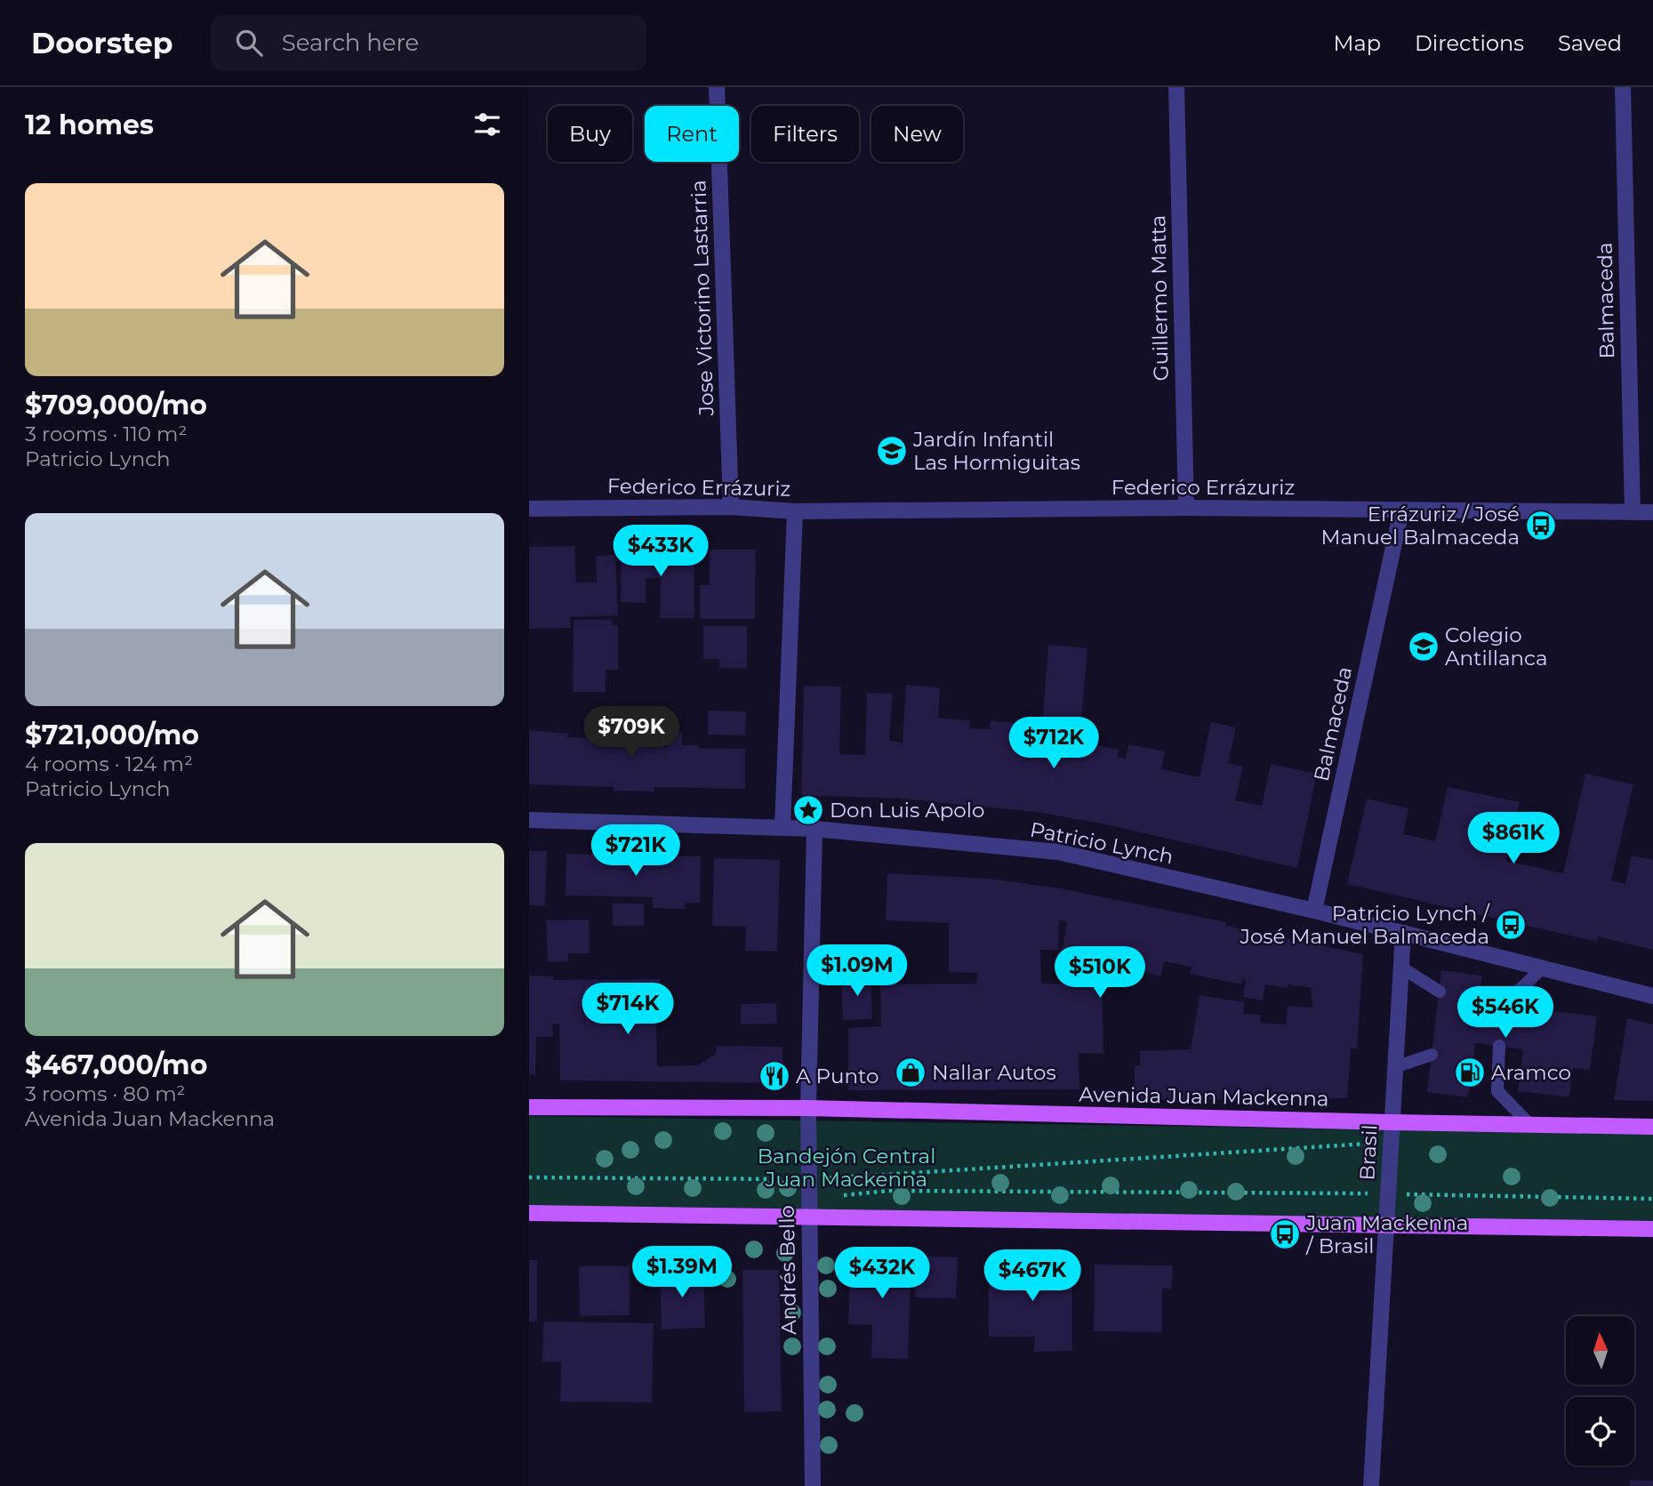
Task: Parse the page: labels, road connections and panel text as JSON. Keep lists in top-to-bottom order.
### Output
{
  "streets": {
    "main road": ["Avenida Juan Mackenna"],
    "street": [
      "Jose Victorino Lastarria",
      "Guillermo Matta",
      "Balmaceda",
      "Federico Errázuriz",
      "Patricio Lynch",
      "Brasil",
      "Andrés Bello"
    ]
  },
  "crossings": [
    ["Jose Victorino Lastarria", "Federico Errázuriz"],
    ["Guillermo Matta", "Federico Errázuriz"],
    ["Balmaceda", "Federico Errázuriz"],
    ["Balmaceda", "Patricio Lynch"],
    ["Patricio Lynch", "Brasil"],
    ["Patricio Lynch", "Andrés Bello"],
    ["Avenida Juan Mackenna", "Brasil"],
    ["Avenida Juan Mackenna", "Andrés Bello"]
  ],
  "parks": ["Bandejón Central Juan Mackenna"],
  "places": {
    "school or university": ["Jardín Infantil Las Hormiguitas", "Colegio Antillanca"],
    "bus stop": ["Errázuriz / José Manuel Balmaceda", "Patricio Lynch / José Manuel Balmaceda", "Juan Mackenna / Brasil"],
    "place": ["Don Luis Apolo"],
    "shop": ["Nallar Autos"],
    "fuel station": ["Aramco"],
    "restaurant": ["A Punto"]
  },
  "north": "top",
  "page": {
    "header": "Doorstep",
    "search": "Search here",
    "nav": ["Map", "Directions", "Saved"],
    "heading": "12 homes",
    "chip": [
      "Buy",
      "Rent",
      "Filters",
      "New"
    ],
    "list": [
      {
        "name": "$709,000/mo",
        "note": "3 rooms · 110 m² · Patricio Lynch"
      },
      {
        "name": "$721,000/mo",
        "note": "4 rooms · 124 m² · Patricio Lynch"
      },
      {
        "name": "$467,000/mo",
        "note": "3 rooms · 80 m² · Avenida Juan Mackenna"
      }
    ],
    "price": [
      "$433K",
      "$709K",
      "$712K",
      "$861K",
      "$721K",
      "$1.09M",
      "$510K",
      "$714K",
      "$546K",
      "$1.39M",
      "$432K",
      "$467K"
    ]
  }
}
